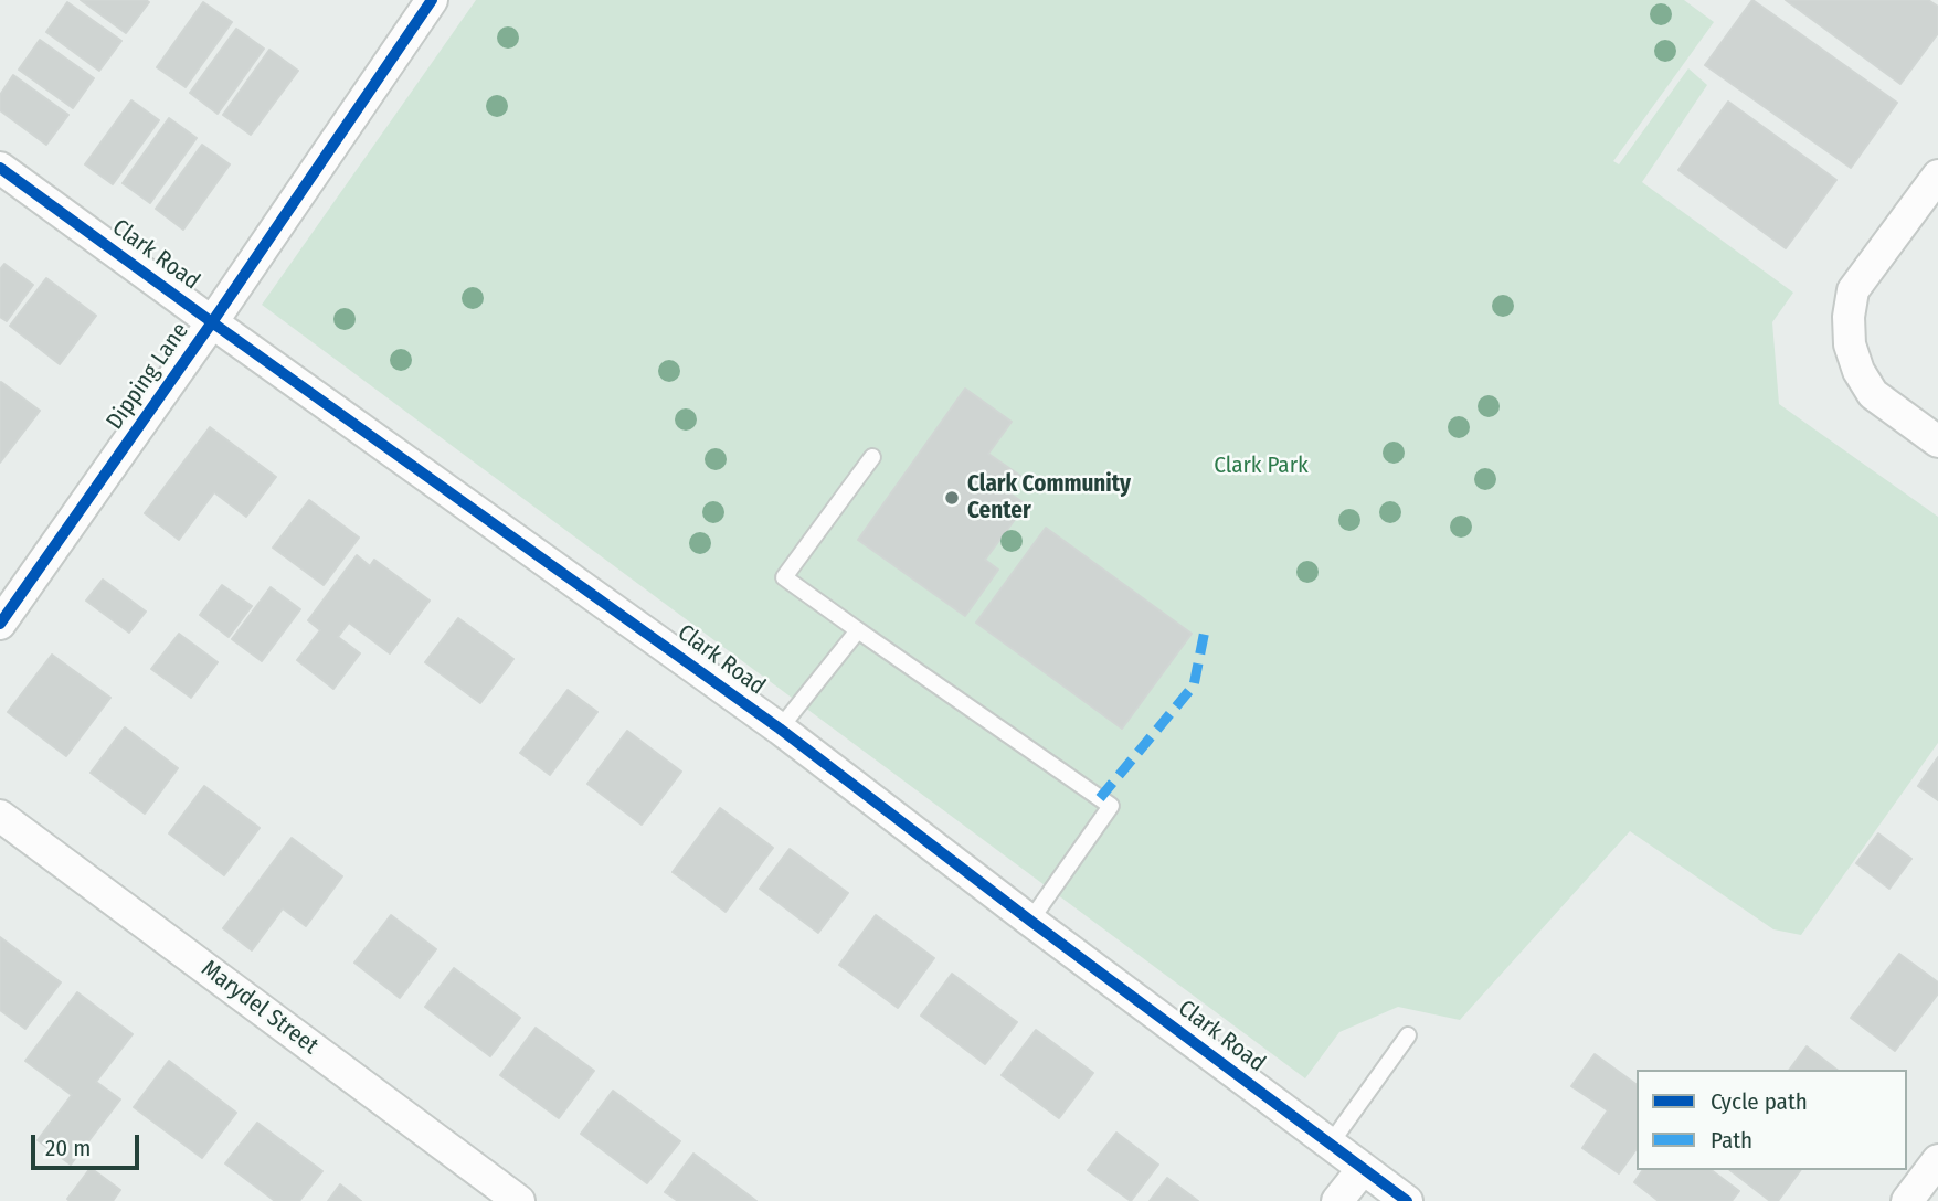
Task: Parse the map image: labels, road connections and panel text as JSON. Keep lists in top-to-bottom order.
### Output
{
  "streets": {
    "street": ["Clark Road", "Dipping Lane", "Marydel Street"]
  },
  "crossings": [
    ["Clark Road", "Dipping Lane"]
  ],
  "parks": ["Clark Park"],
  "places": ["Clark Community Center"],
  "legend": ["Cycle path", "Path"],
  "scale_bar": "20 m"
}
